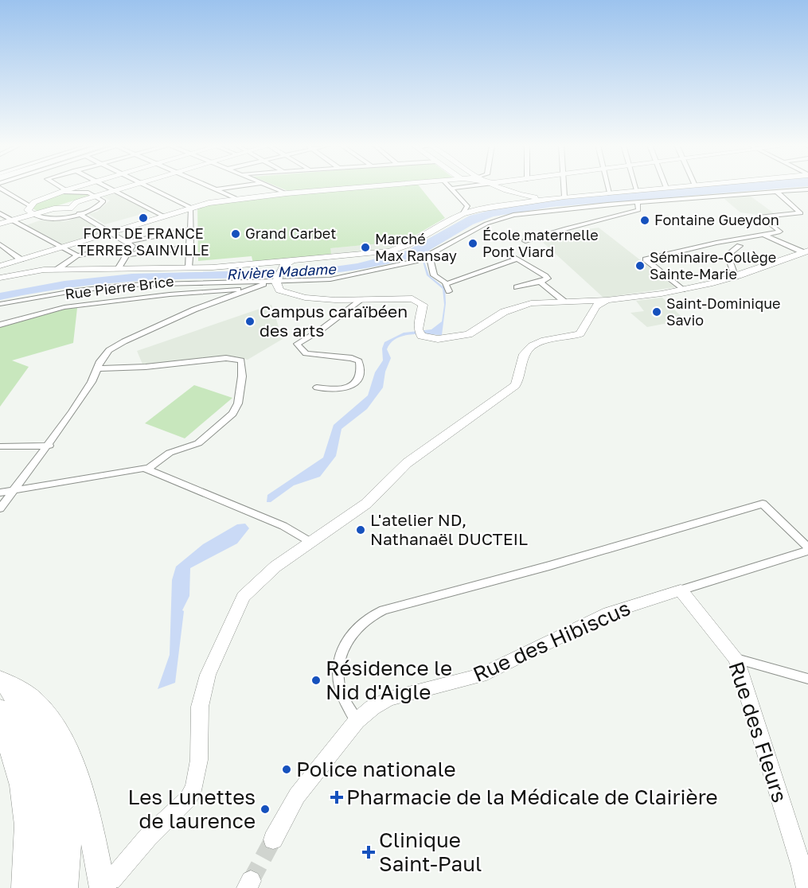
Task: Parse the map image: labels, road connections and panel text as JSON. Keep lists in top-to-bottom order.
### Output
{
  "streets": {
    "main road": ["Rue des Hibiscus", "Rue des Fleurs"],
    "street": ["Rue Pierre Brice"]
  },
  "crossings": [
    ["Rue des Hibiscus", "Rue des Fleurs"]
  ],
  "water": ["Rivière Madame"],
  "places": {
    "other": [
      "FORT DE FRANCE TERRES SAINVILLE",
      "Fontaine Gueydon",
      "Grand Carbet",
      "École maternelle Pont Viard",
      "Marché Max Ransay",
      "Séminaire-Collège Sainte-Marie",
      "Saint-Dominique Savio",
      "Campus caraïbéen des arts",
      "L'atelier ND, Nathanaël DUCTEIL",
      "Résidence le Nid d'Aigle",
      "Police nationale",
      "Les Lunettes de laurence"
    ],
    "health": ["Pharmacie de la Médicale de Clairière", "Clinique Saint-Paul"]
  }
}
